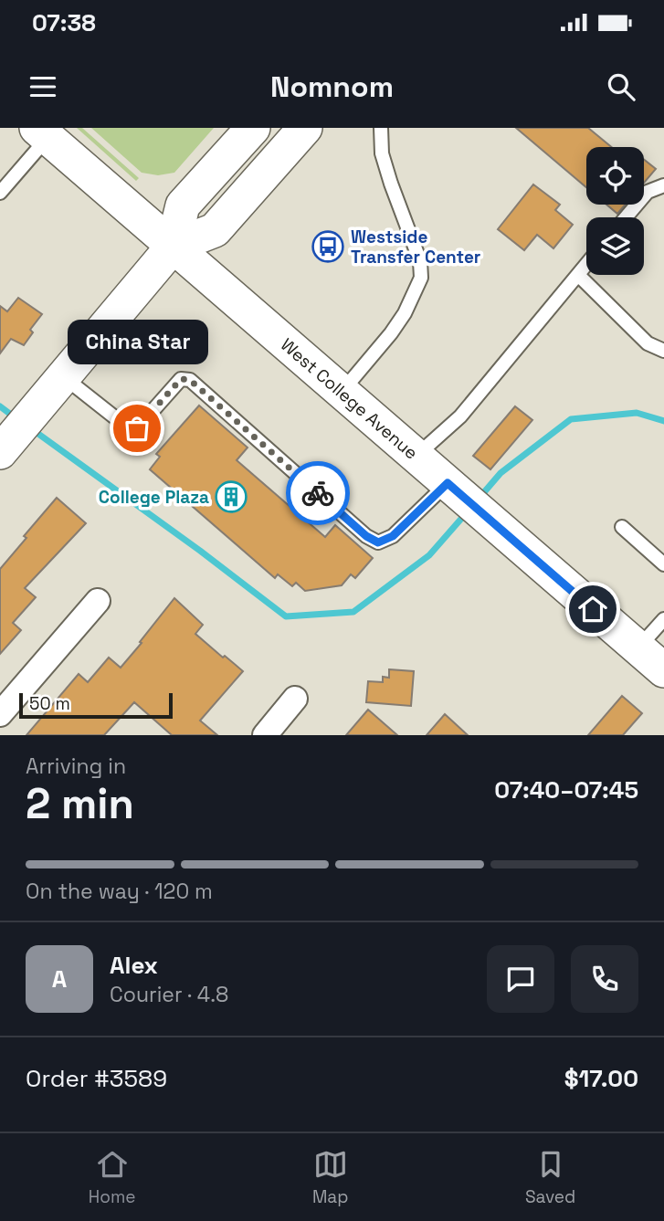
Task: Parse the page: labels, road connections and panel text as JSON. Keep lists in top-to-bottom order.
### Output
{
  "streets": {
    "main road": ["West College Avenue"]
  },
  "places": {
    "bus stop": ["Westside Transfer Center"],
    "other": ["China Star"],
    "building": ["College Plaza"]
  },
  "scale_bar": "50 m",
  "page": {
    "status": "07:38",
    "header": "Nomnom",
    "bubble": "China Star",
    "scale": "50 m",
    "heading": ["2 min", "Arriving in", "07:40–07:45"],
    "panel": [
      "Alex",
      "Courier · 4.8",
      "Order #3589",
      "$17.00"
    ],
    "bar": "On the way · 120 m",
    "round": "A",
    "tabs": ["Home", "Map", "Saved"]
  }
}
